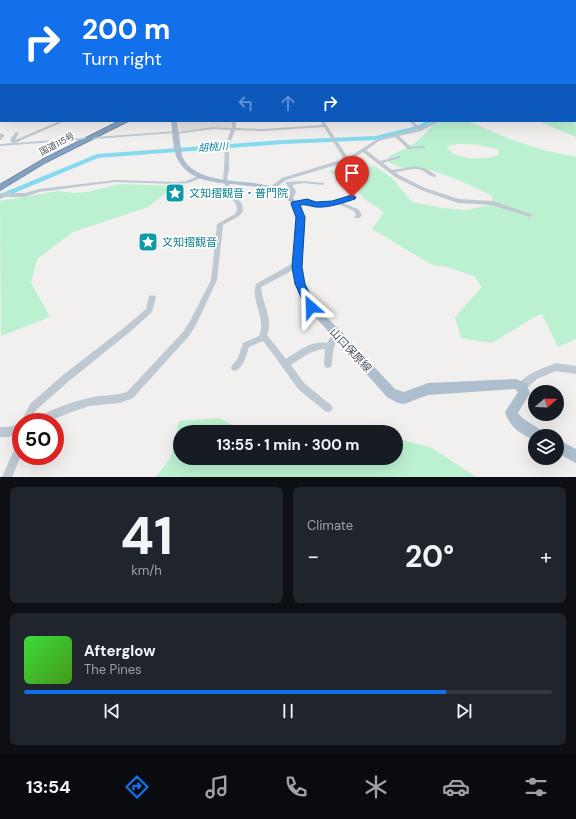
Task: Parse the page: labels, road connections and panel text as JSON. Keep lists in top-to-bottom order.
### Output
{
  "streets": {
    "highway": ["国道115号"],
    "main road": ["山口保原線"]
  },
  "water": ["胡桃川"],
  "places": {
    "place": ["文知摺観音・普門院", "文知摺観音"]
  },
  "north": "right",
  "page": {
    "turn": ["200 m", "Turn right"],
    "limit": "50",
    "trip": "13:55 · 1 min · 300 m",
    "tile": [
      ["41", "km/h"],
      "Climate"
    ],
    "heat": ["−", "20°", "+"],
    "song": ["Afterglow", "The Pines"],
    "tabs": "13:54"
  }
}
